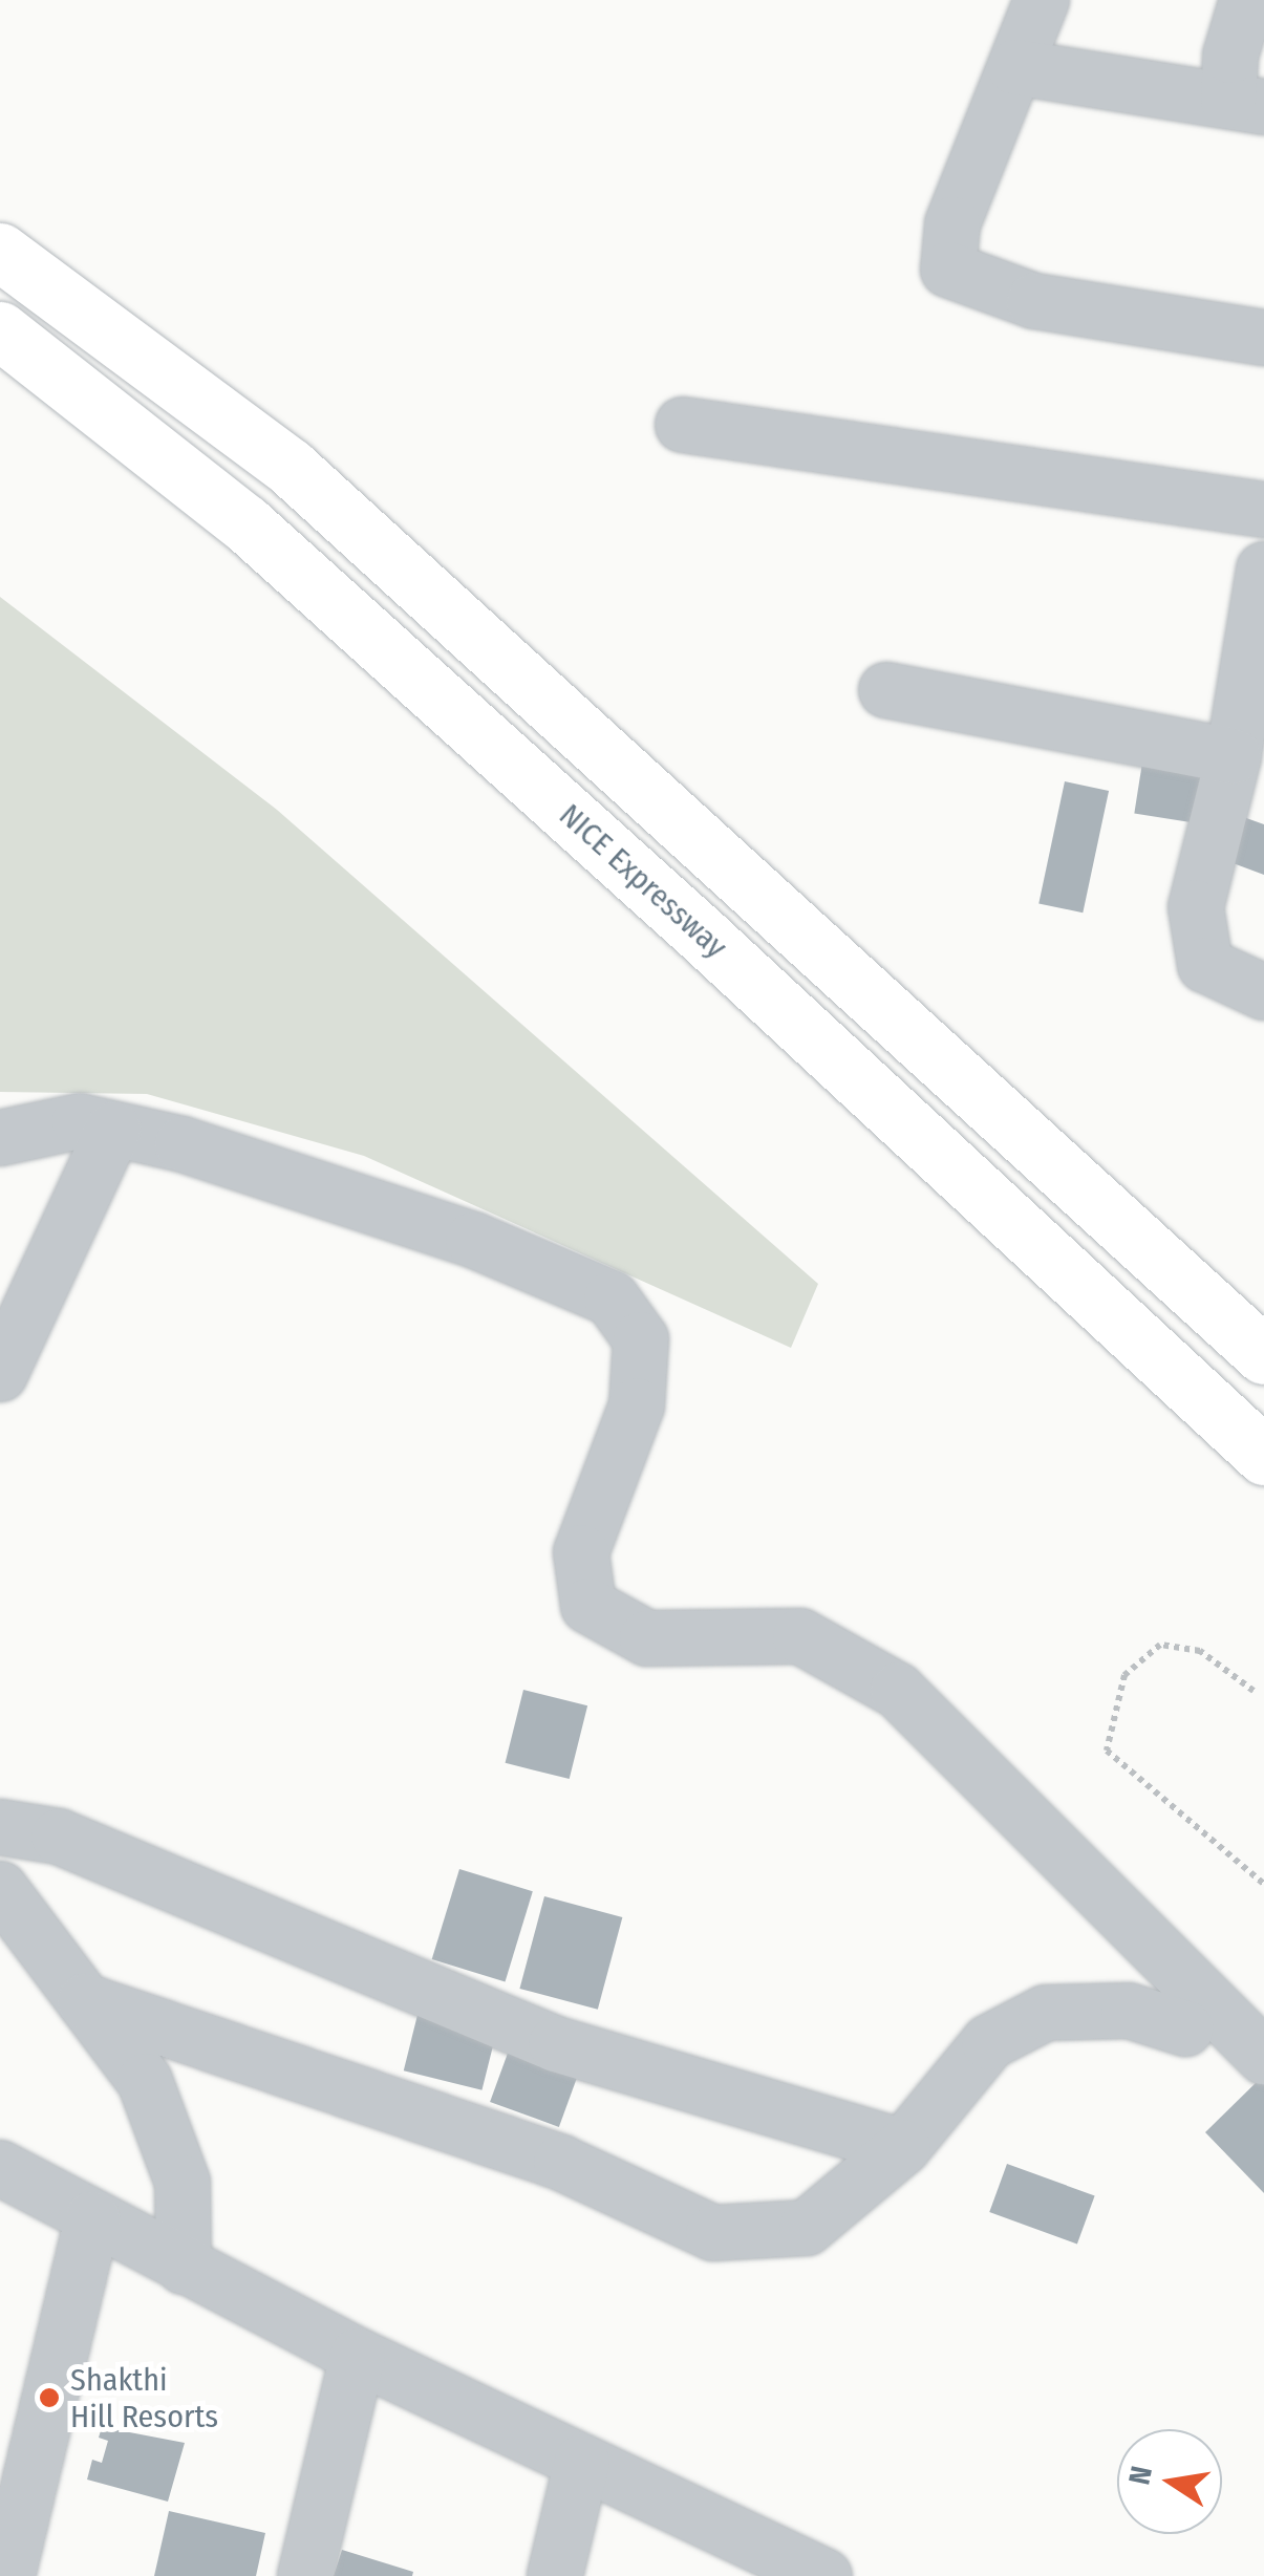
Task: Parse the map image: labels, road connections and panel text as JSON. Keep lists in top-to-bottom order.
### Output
{
  "streets": {
    "highway": ["NICE Expressway"]
  },
  "places": ["Shakthi Hill Resorts"],
  "north": "left"
}
